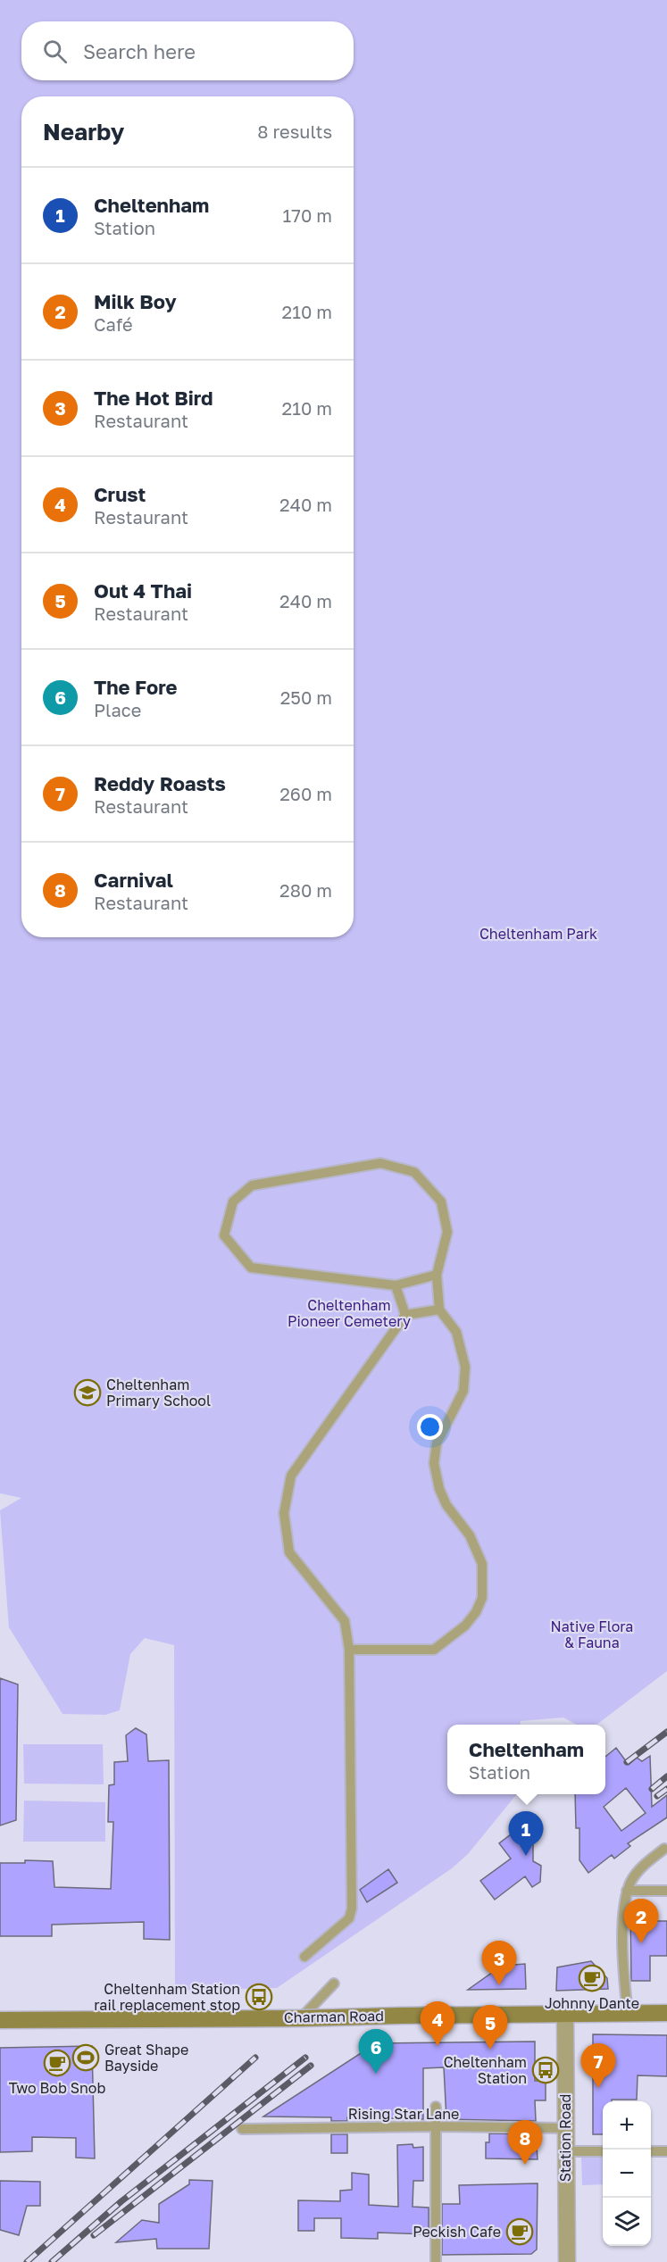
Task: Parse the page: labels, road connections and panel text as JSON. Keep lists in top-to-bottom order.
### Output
{
  "streets": {
    "main road": ["Charman Road"],
    "street": ["Station Road"],
    "lane": ["Rising Star Lane"]
  },
  "crossings": [
    ["Charman Road", "Station Road"],
    ["Rising Star Lane", "Station Road"]
  ],
  "parks": ["Cheltenham Park", "Cheltenham Pioneer Cemetery", "Native Flora & Fauna"],
  "places": {
    "school or university": ["Cheltenham Primary School"],
    "cafe": ["Johnny Dante", "Two Bob Snob", "Peckish Cafe"],
    "bus stop": ["Cheltenham Station rail replacement stop", "Cheltenham Station"],
    "sports": ["Great Shape Bayside"]
  },
  "page": {
    "search": "Search here",
    "heading": ["Nearby", "8 results"],
    "list": [
      {
        "mark": "1",
        "name": "Cheltenham",
        "note": "Station",
        "value": "170 m"
      },
      {
        "mark": "2",
        "name": "Milk Boy",
        "note": "Café",
        "value": "210 m"
      },
      {
        "mark": "3",
        "name": "The Hot Bird",
        "note": "Restaurant",
        "value": "210 m"
      },
      {
        "mark": "4",
        "name": "Crust",
        "note": "Restaurant",
        "value": "240 m"
      },
      {
        "mark": "5",
        "name": "Out 4 Thai",
        "note": "Restaurant",
        "value": "240 m"
      },
      {
        "mark": "6",
        "name": "The Fore",
        "note": "Place",
        "value": "250 m"
      },
      {
        "mark": "7",
        "name": "Reddy Roasts",
        "note": "Restaurant",
        "value": "260 m"
      },
      {
        "mark": "8",
        "name": "Carnival",
        "note": "Restaurant",
        "value": "280 m"
      }
    ],
    "popup": ["Cheltenham", "Station"],
    "pins": [
      "1",
      "2",
      "3",
      "4",
      "5",
      "6",
      "7",
      "8"
    ],
    "map_buttons": ["+", "−"]
  }
}
